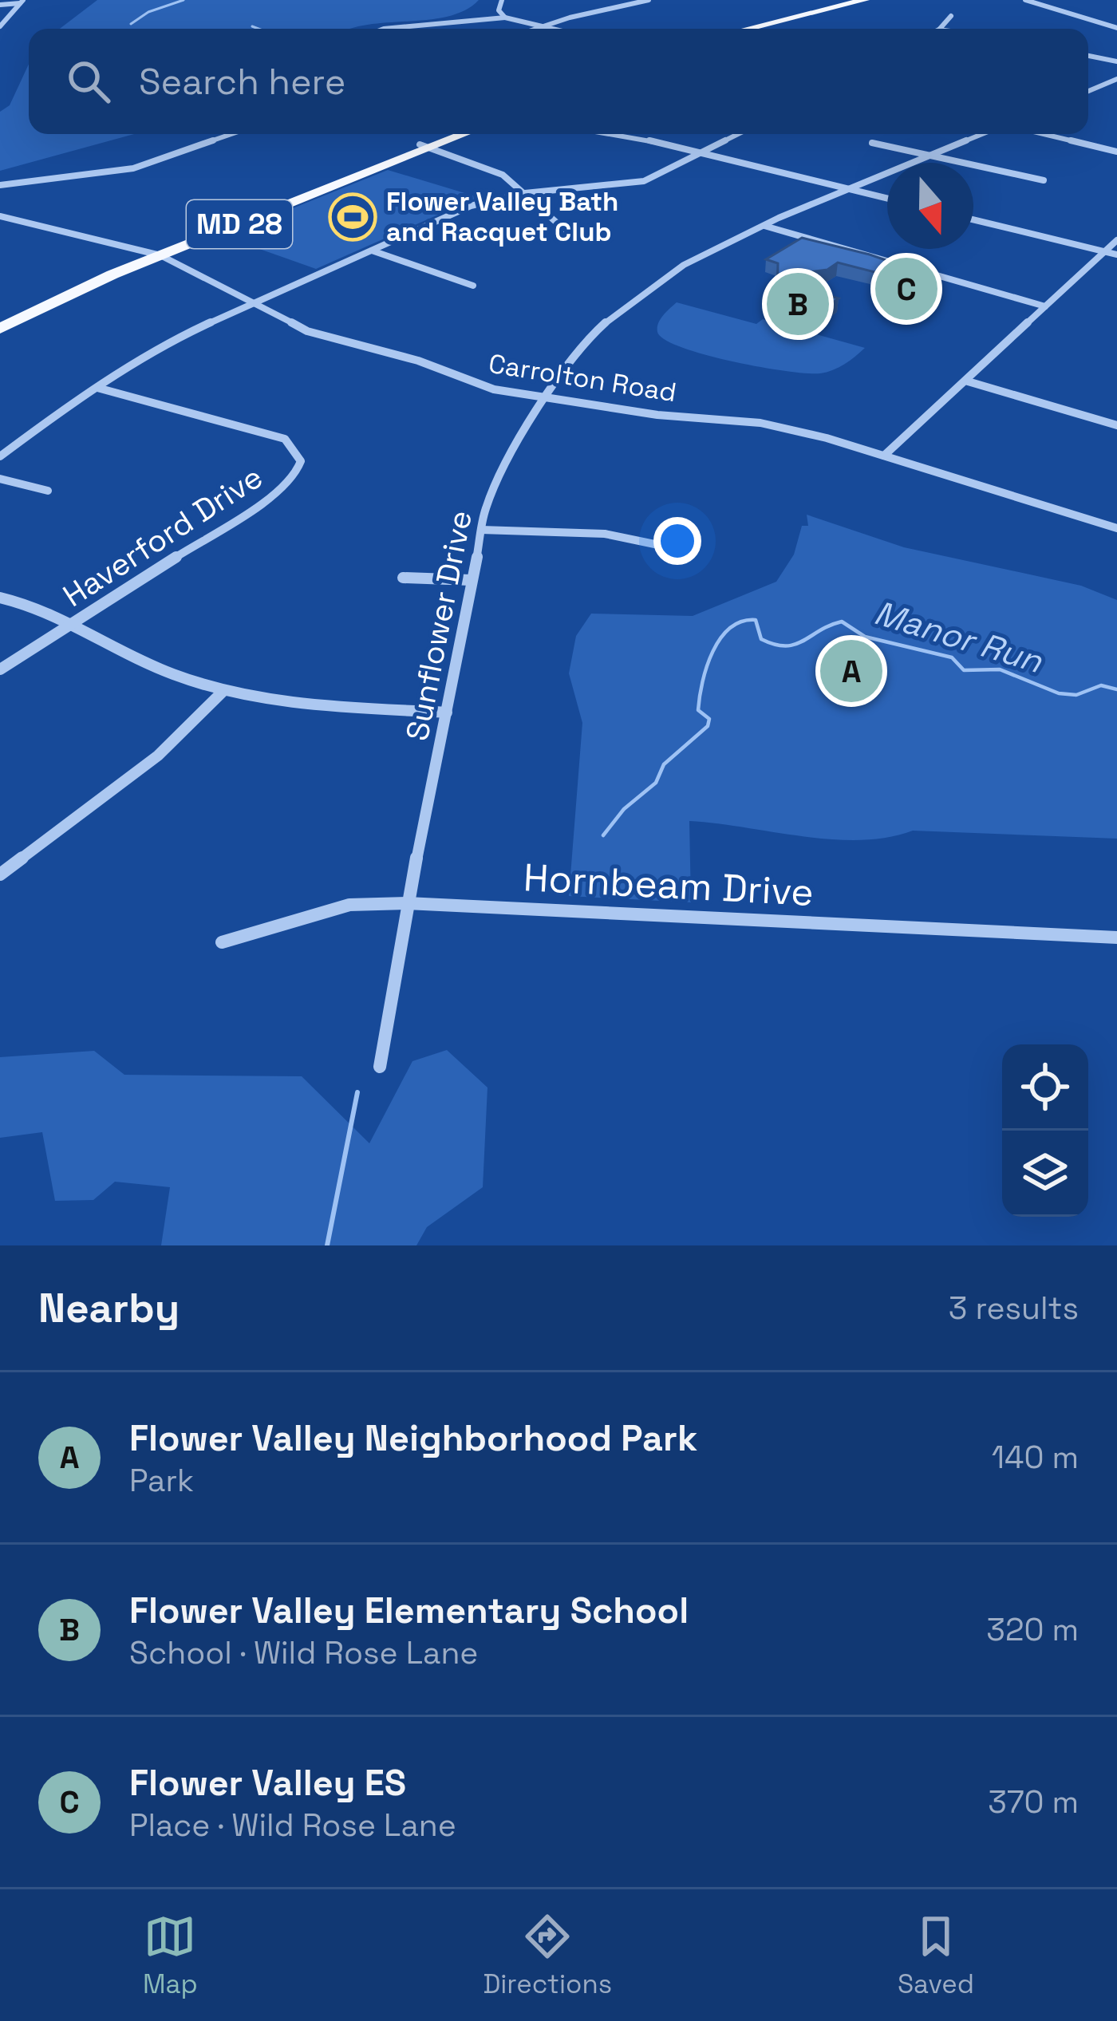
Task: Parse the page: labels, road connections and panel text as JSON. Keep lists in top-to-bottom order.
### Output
{
  "streets": {
    "main road": ["MD 28"],
    "street": [
      "Carrolton Road",
      "Haverford Drive",
      "Sunflower Drive",
      "Hornbeam Drive"
    ]
  },
  "crossings": [
    ["MD 28", "Carrolton Road"],
    ["Carrolton Road", "Sunflower Drive"],
    ["Sunflower Drive", "Hornbeam Drive"]
  ],
  "water": ["Manor Run"],
  "places": {
    "sports": ["Flower Valley Bath and Racquet Club"]
  },
  "north": "bottom",
  "page": {
    "search": "Search here",
    "pins": ["C", "B", "A"],
    "heading": ["Nearby", "3 results"],
    "list": [
      {
        "mark": "A",
        "name": "Flower Valley Neighborhood Park",
        "note": "Park",
        "value": "140 m"
      },
      {
        "mark": "B",
        "name": "Flower Valley Elementary School",
        "note": "School · Wild Rose Lane",
        "value": "320 m"
      },
      {
        "mark": "C",
        "name": "Flower Valley ES",
        "note": "Place · Wild Rose Lane",
        "value": "370 m"
      }
    ],
    "nav": ["Map", "Directions", "Saved"]
  }
}
